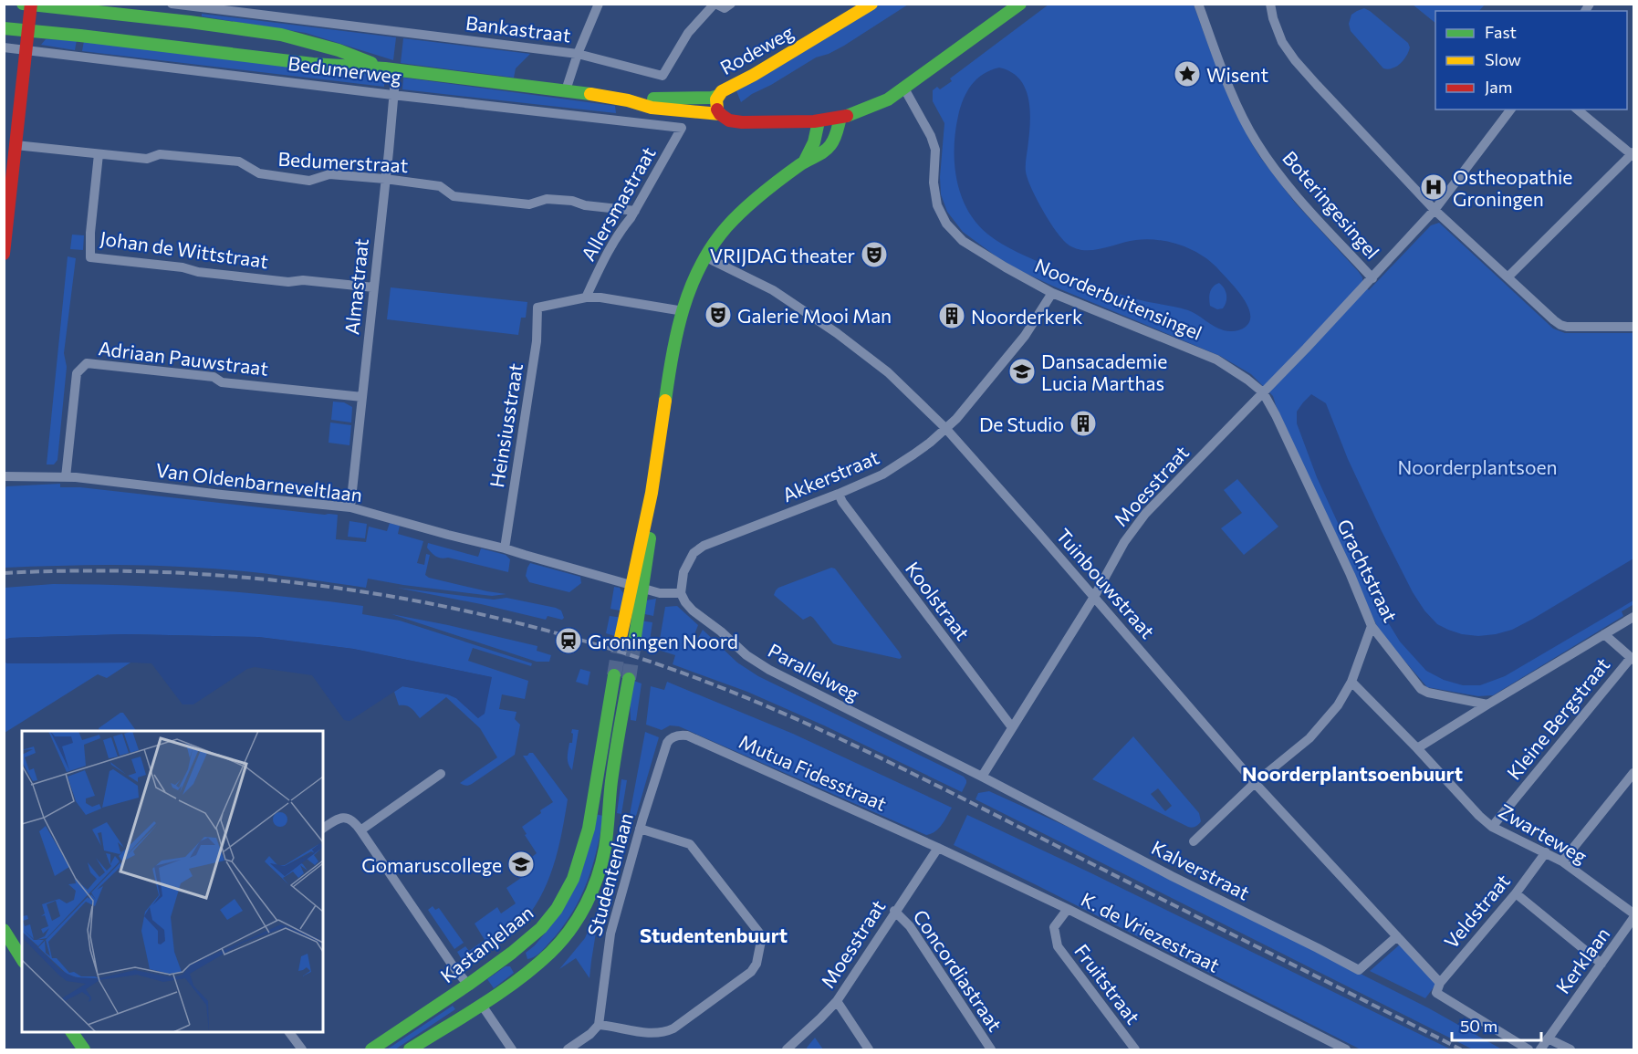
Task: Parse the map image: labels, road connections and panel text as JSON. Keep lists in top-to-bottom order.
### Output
{
  "streets": {
    "main road": ["Rodeweg", "Bedumerweg", "Kastanjelaan"],
    "street": [
      "Bankastraat",
      "Bedumerstraat",
      "Allersmastraat",
      "Boteringesingel",
      "Johan de Wittstraat",
      "Almastraat",
      "Noorderbuitensingel",
      "Adriaan Pauwstraat",
      "Heinsiusstraat",
      "Akkerstraat",
      "Van Oldenbarneveltlaan",
      "Moesstraat",
      "Grachtstraat",
      "Tuinbouwstraat",
      "Koolstraat",
      "Parallelweg",
      "Kleine Bergstraat",
      "Mutua Fidesstraat",
      "Zwarteweg",
      "Kalverstraat",
      "Studentenlaan",
      "Veldstraat",
      "K. de Vriezestraat",
      "Kerklaan",
      "Concordiastraat",
      "Fruitstraat"
    ]
  },
  "crossings": [
    ["Rodeweg", "Bedumerweg"],
    ["Bedumerweg", "Allersmastraat"],
    ["Bedumerweg", "Almastraat"],
    ["Bedumerweg", "Noorderbuitensingel"],
    ["Bedumerstraat", "Allersmastraat"],
    ["Bedumerstraat", "Johan de Wittstraat"],
    ["Bedumerstraat", "Almastraat"],
    ["Allersmastraat", "Heinsiusstraat"],
    ["Boteringesingel", "Moesstraat"],
    ["Johan de Wittstraat", "Almastraat"],
    ["Almastraat", "Adriaan Pauwstraat"],
    ["Almastraat", "Van Oldenbarneveltlaan"],
    ["Noorderbuitensingel", "Akkerstraat"],
    ["Noorderbuitensingel", "Moesstraat"],
    ["Noorderbuitensingel", "Grachtstraat"],
    ["Adriaan Pauwstraat", "Van Oldenbarneveltlaan"],
    ["Heinsiusstraat", "Van Oldenbarneveltlaan"],
    ["Akkerstraat", "Tuinbouwstraat"],
    ["Akkerstraat", "Koolstraat"],
    ["Akkerstraat", "Parallelweg"],
    ["Moesstraat", "Grachtstraat"],
    ["Moesstraat", "Tuinbouwstraat"],
    ["Moesstraat", "Koolstraat"],
    ["Moesstraat", "Parallelweg"],
    ["Moesstraat", "Mutua Fidesstraat"],
    ["Moesstraat", "Kalverstraat"],
    ["Moesstraat", "K. de Vriezestraat"],
    ["Moesstraat", "Concordiastraat"],
    ["Tuinbouwstraat", "Kalverstraat"],
    ["Tuinbouwstraat", "Veldstraat"],
    ["Parallelweg", "Kalverstraat"],
    ["Kleine Bergstraat", "Zwarteweg"],
    ["Mutua Fidesstraat", "Studentenlaan"],
    ["Mutua Fidesstraat", "K. de Vriezestraat"],
    ["Zwarteweg", "Veldstraat"],
    ["K. de Vriezestraat", "Fruitstraat"]
  ],
  "districts": ["Noorderplantsoenbuurt", "Studentenbuurt"],
  "parks": ["Noorderplantsoen"],
  "places": {
    "place": ["Wisent"],
    "hospital": ["Ostheopathie Groningen"],
    "theatre": ["VRIJDAG theater", "Galerie Mooi Man"],
    "building": ["Noorderkerk", "De Studio"],
    "school or university": ["Dansacademie Lucia Marthas", "Gomaruscollege"],
    "station": ["Groningen Noord"]
  },
  "legend": ["Fast", "Slow", "Jam"],
  "scale_bar": "50 m"
}
